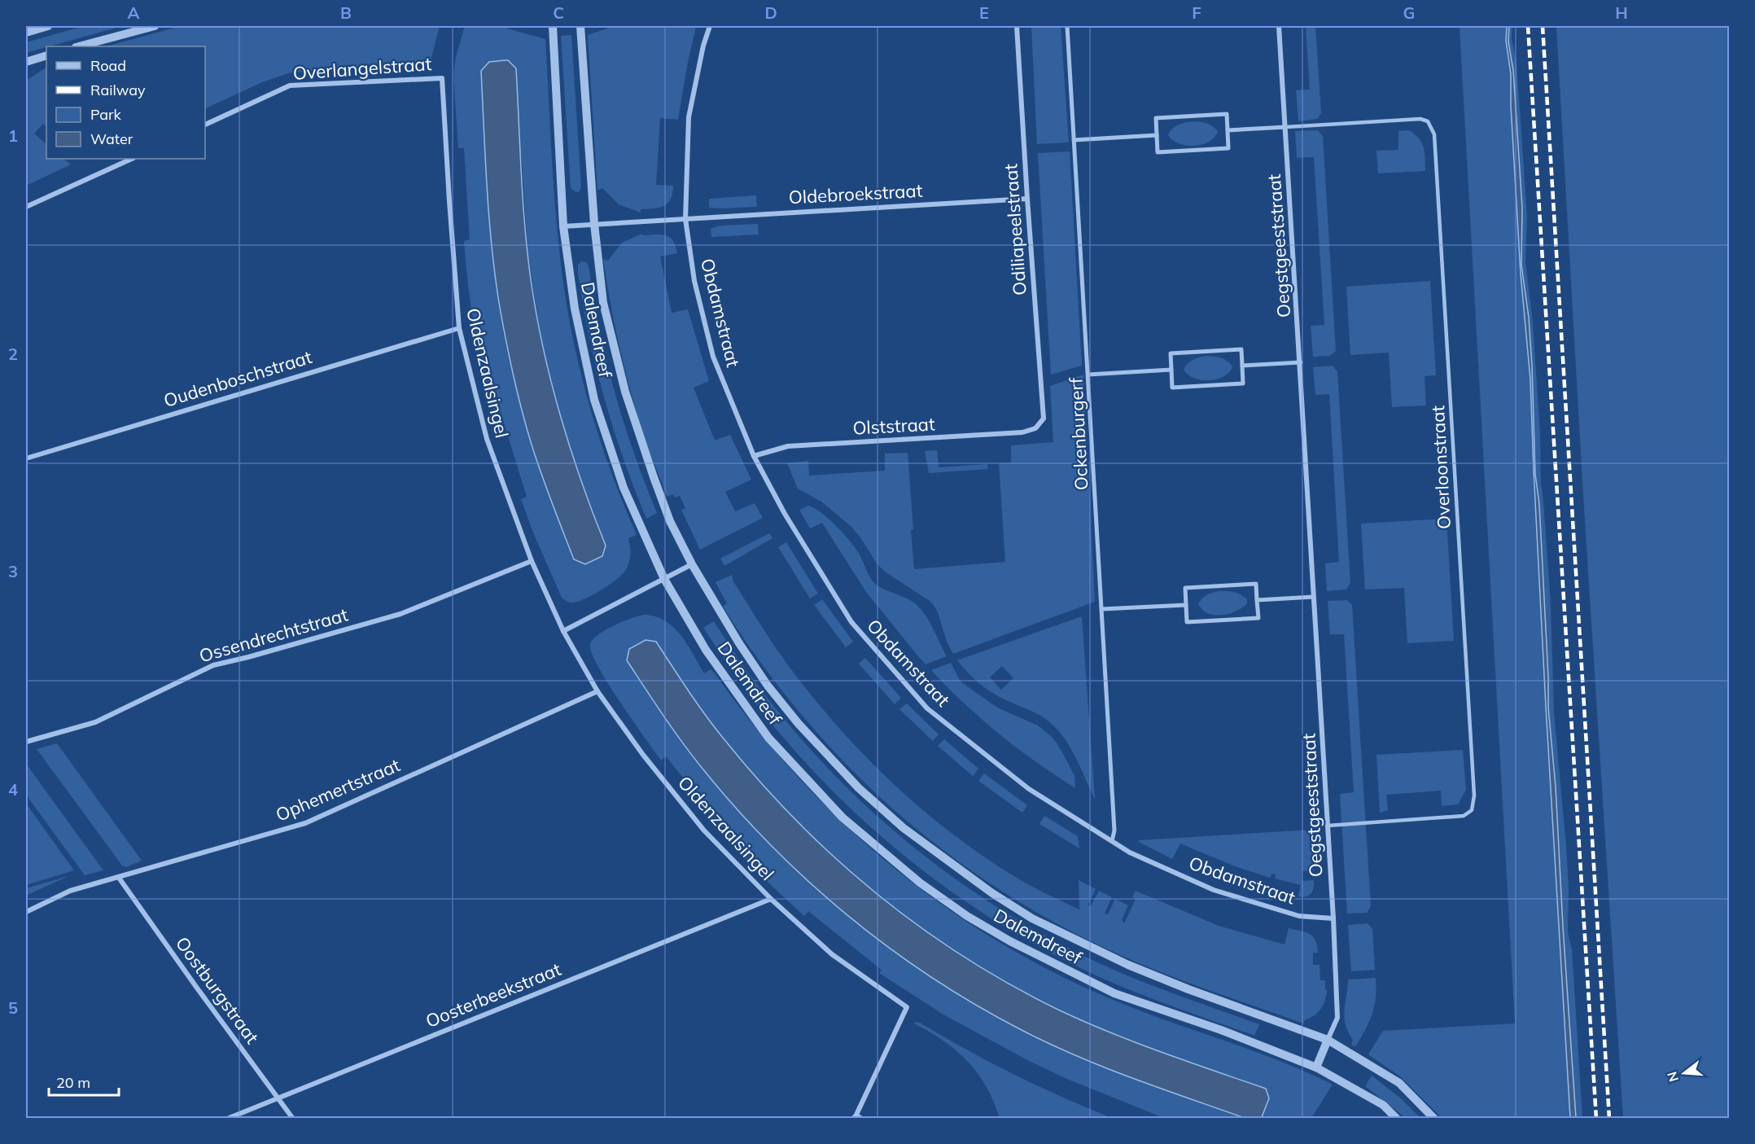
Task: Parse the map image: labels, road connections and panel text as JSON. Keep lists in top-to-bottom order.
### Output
{
  "streets": {
    "street": [
      "Overlangelstraat",
      "Oldebroekstraat",
      "Odiliapeelstraat",
      "Oegstgeeststraat",
      "Obdamstraat",
      "Dalemdreef",
      "Oldenzaalsingel",
      "Oudenboschstraat",
      "Olststraat",
      "Ockenburgerf",
      "Ossendrechtstraat",
      "Ophemertstraat",
      "Oostburgstraat",
      "Oosterbeekstraat"
    ],
    "lane": ["Overloonstraat"]
  },
  "crossings": [
    ["Overlangelstraat", "Oldenzaalsingel"],
    ["Oldebroekstraat", "Odiliapeelstraat"],
    ["Oldebroekstraat", "Obdamstraat"],
    ["Odiliapeelstraat", "Olststraat"],
    ["Oegstgeeststraat", "Obdamstraat"],
    ["Oegstgeeststraat", "Dalemdreef"],
    ["Oegstgeeststraat", "Overloonstraat"],
    ["Obdamstraat", "Olststraat"],
    ["Obdamstraat", "Ockenburgerf"],
    ["Oldenzaalsingel", "Oudenboschstraat"],
    ["Oldenzaalsingel", "Ossendrechtstraat"],
    ["Oldenzaalsingel", "Ophemertstraat"],
    ["Oldenzaalsingel", "Oosterbeekstraat"],
    ["Ophemertstraat", "Oostburgstraat"],
    ["Oostburgstraat", "Oosterbeekstraat"]
  ],
  "legend": [
    "Road",
    "Railway",
    "Park",
    "Water"
  ],
  "scale_bar": "20 m",
  "north": "left",
  "grid": {
    "columns": [
      "A",
      "B",
      "C",
      "D",
      "E",
      "F",
      "G",
      "H"
    ],
    "rows": [
      "1",
      "2",
      "3",
      "4",
      "5"
    ]
  }
}
